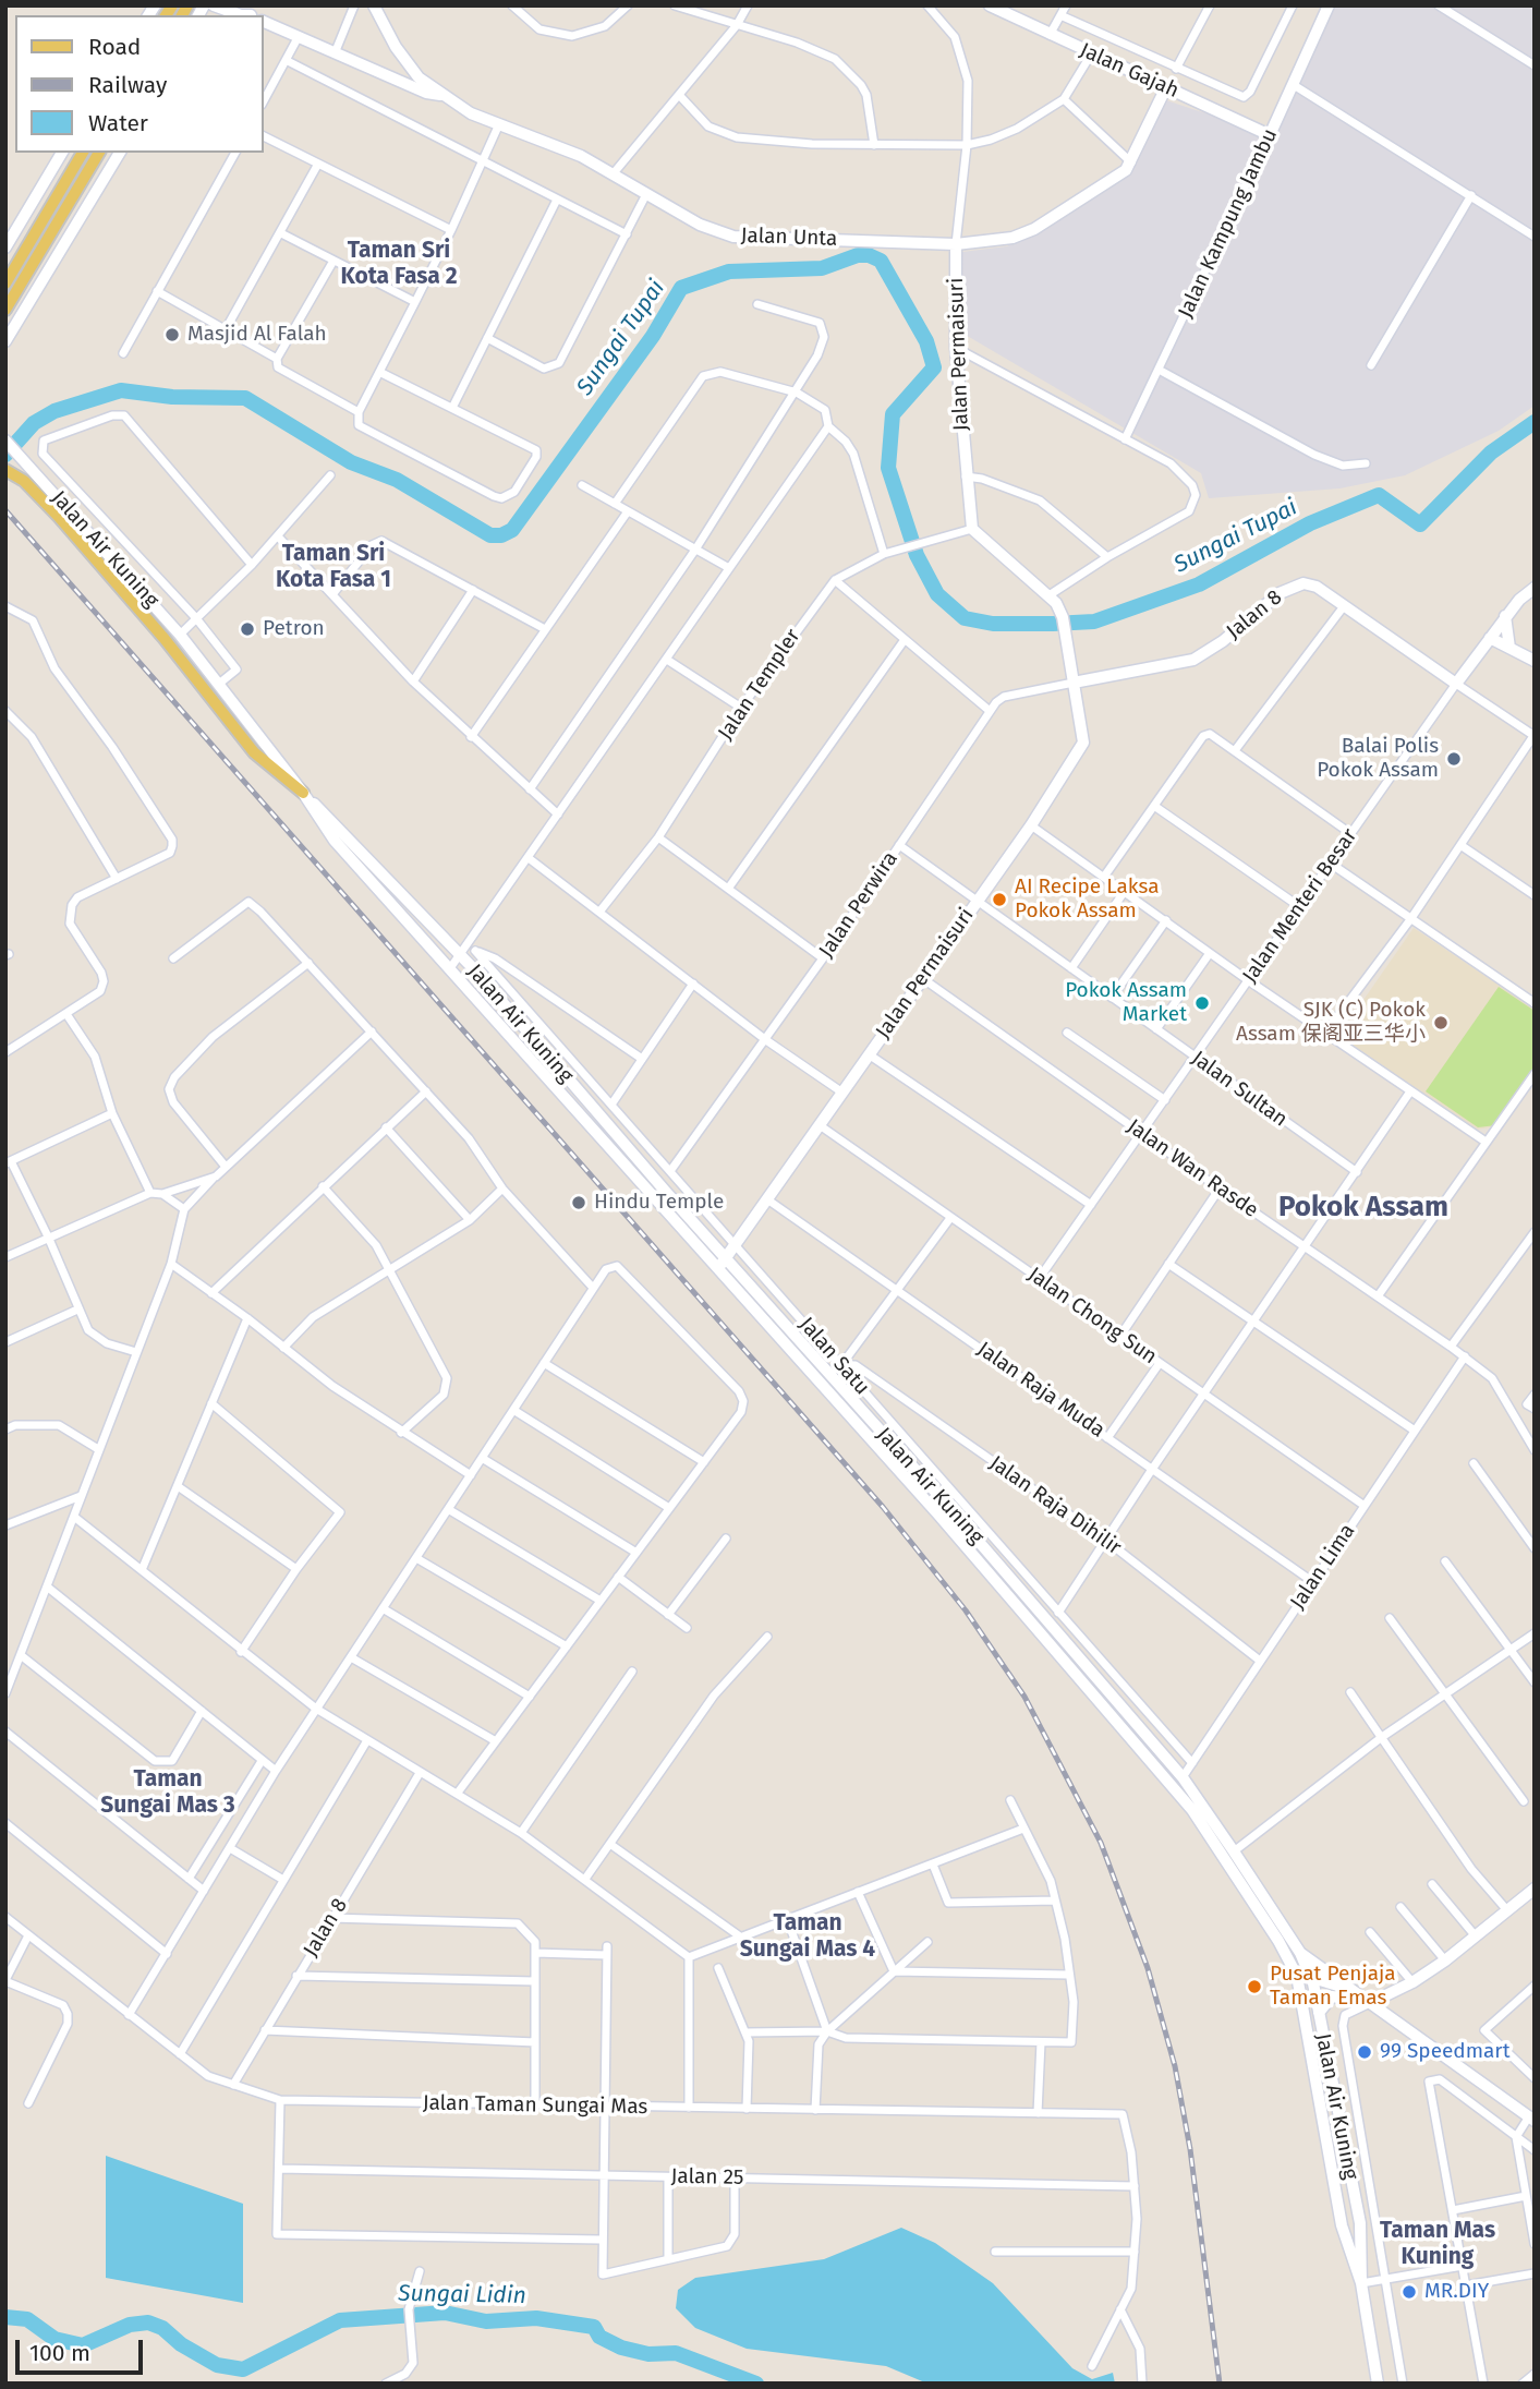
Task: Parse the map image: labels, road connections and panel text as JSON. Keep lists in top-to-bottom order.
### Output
{
  "streets": {
    "main road": [
      "Jalan Gajah",
      "Jalan Kampung Jambu",
      "Jalan Unta",
      "Jalan Permaisuri",
      "Jalan Air Kuning",
      "Jalan 8"
    ],
    "street": [
      "Jalan Templer",
      "Jalan Perwira",
      "Jalan Menteri Besar",
      "Jalan Sultan",
      "Jalan Wan Rasde",
      "Jalan Chong Sun",
      "Jalan Satu",
      "Jalan Raja Muda",
      "Jalan Raja Dihilir",
      "Jalan Lima",
      "Jalan Taman Sungai Mas",
      "Jalan 25"
    ]
  },
  "crossings": [
    ["Jalan Gajah", "Jalan Kampung Jambu"],
    ["Jalan Gajah", "Jalan Unta"],
    ["Jalan Unta", "Jalan Permaisuri"],
    ["Jalan Permaisuri", "Jalan Air Kuning"],
    ["Jalan Permaisuri", "Jalan 8"],
    ["Jalan Permaisuri", "Jalan Templer"],
    ["Jalan Permaisuri", "Jalan Perwira"],
    ["Jalan Permaisuri", "Jalan Sultan"],
    ["Jalan Permaisuri", "Jalan Wan Rasde"],
    ["Jalan Permaisuri", "Jalan Chong Sun"],
    ["Jalan Permaisuri", "Jalan Satu"],
    ["Jalan Permaisuri", "Jalan Raja Muda"],
    ["Jalan Air Kuning", "Jalan Satu"],
    ["Jalan Air Kuning", "Jalan Lima"],
    ["Jalan 8", "Jalan Perwira"],
    ["Jalan 8", "Jalan Menteri Besar"],
    ["Jalan 8", "Jalan Taman Sungai Mas"],
    ["Jalan Perwira", "Jalan Sultan"],
    ["Jalan Perwira", "Jalan Satu"],
    ["Jalan Menteri Besar", "Jalan Sultan"],
    ["Jalan Menteri Besar", "Jalan Wan Rasde"],
    ["Jalan Menteri Besar", "Jalan Chong Sun"],
    ["Jalan Wan Rasde", "Jalan Lima"],
    ["Jalan Chong Sun", "Jalan Lima"],
    ["Jalan Satu", "Jalan Raja Dihilir"],
    ["Jalan Satu", "Jalan Lima"],
    ["Jalan Raja Muda", "Jalan Lima"],
    ["Jalan Raja Dihilir", "Jalan Lima"],
    ["Jalan Taman Sungai Mas", "Jalan 25"]
  ],
  "districts": [
    "Taman Sri Kota Fasa 2",
    "Taman Sri Kota Fasa 1",
    "Pokok Assam",
    "Taman Sungai Mas 3",
    "Taman Sungai Mas 4",
    "Taman Mas Kuning"
  ],
  "water": ["Sungai Tupai", "Sungai Lidin"],
  "places": [
    "Masjid Al Falah",
    "Petron",
    "Balai Polis Pokok Assam",
    "AI Recipe Laksa Pokok Assam",
    "Pokok Assam Market",
    "SJK (C) Pokok Assam 保阁亚三华小",
    "Hindu Temple",
    "Pusat Penjaja Taman Emas",
    "99 Speedmart",
    "MR.DIY"
  ],
  "legend": ["Road", "Railway", "Water"],
  "scale_bar": "100 m"
}
